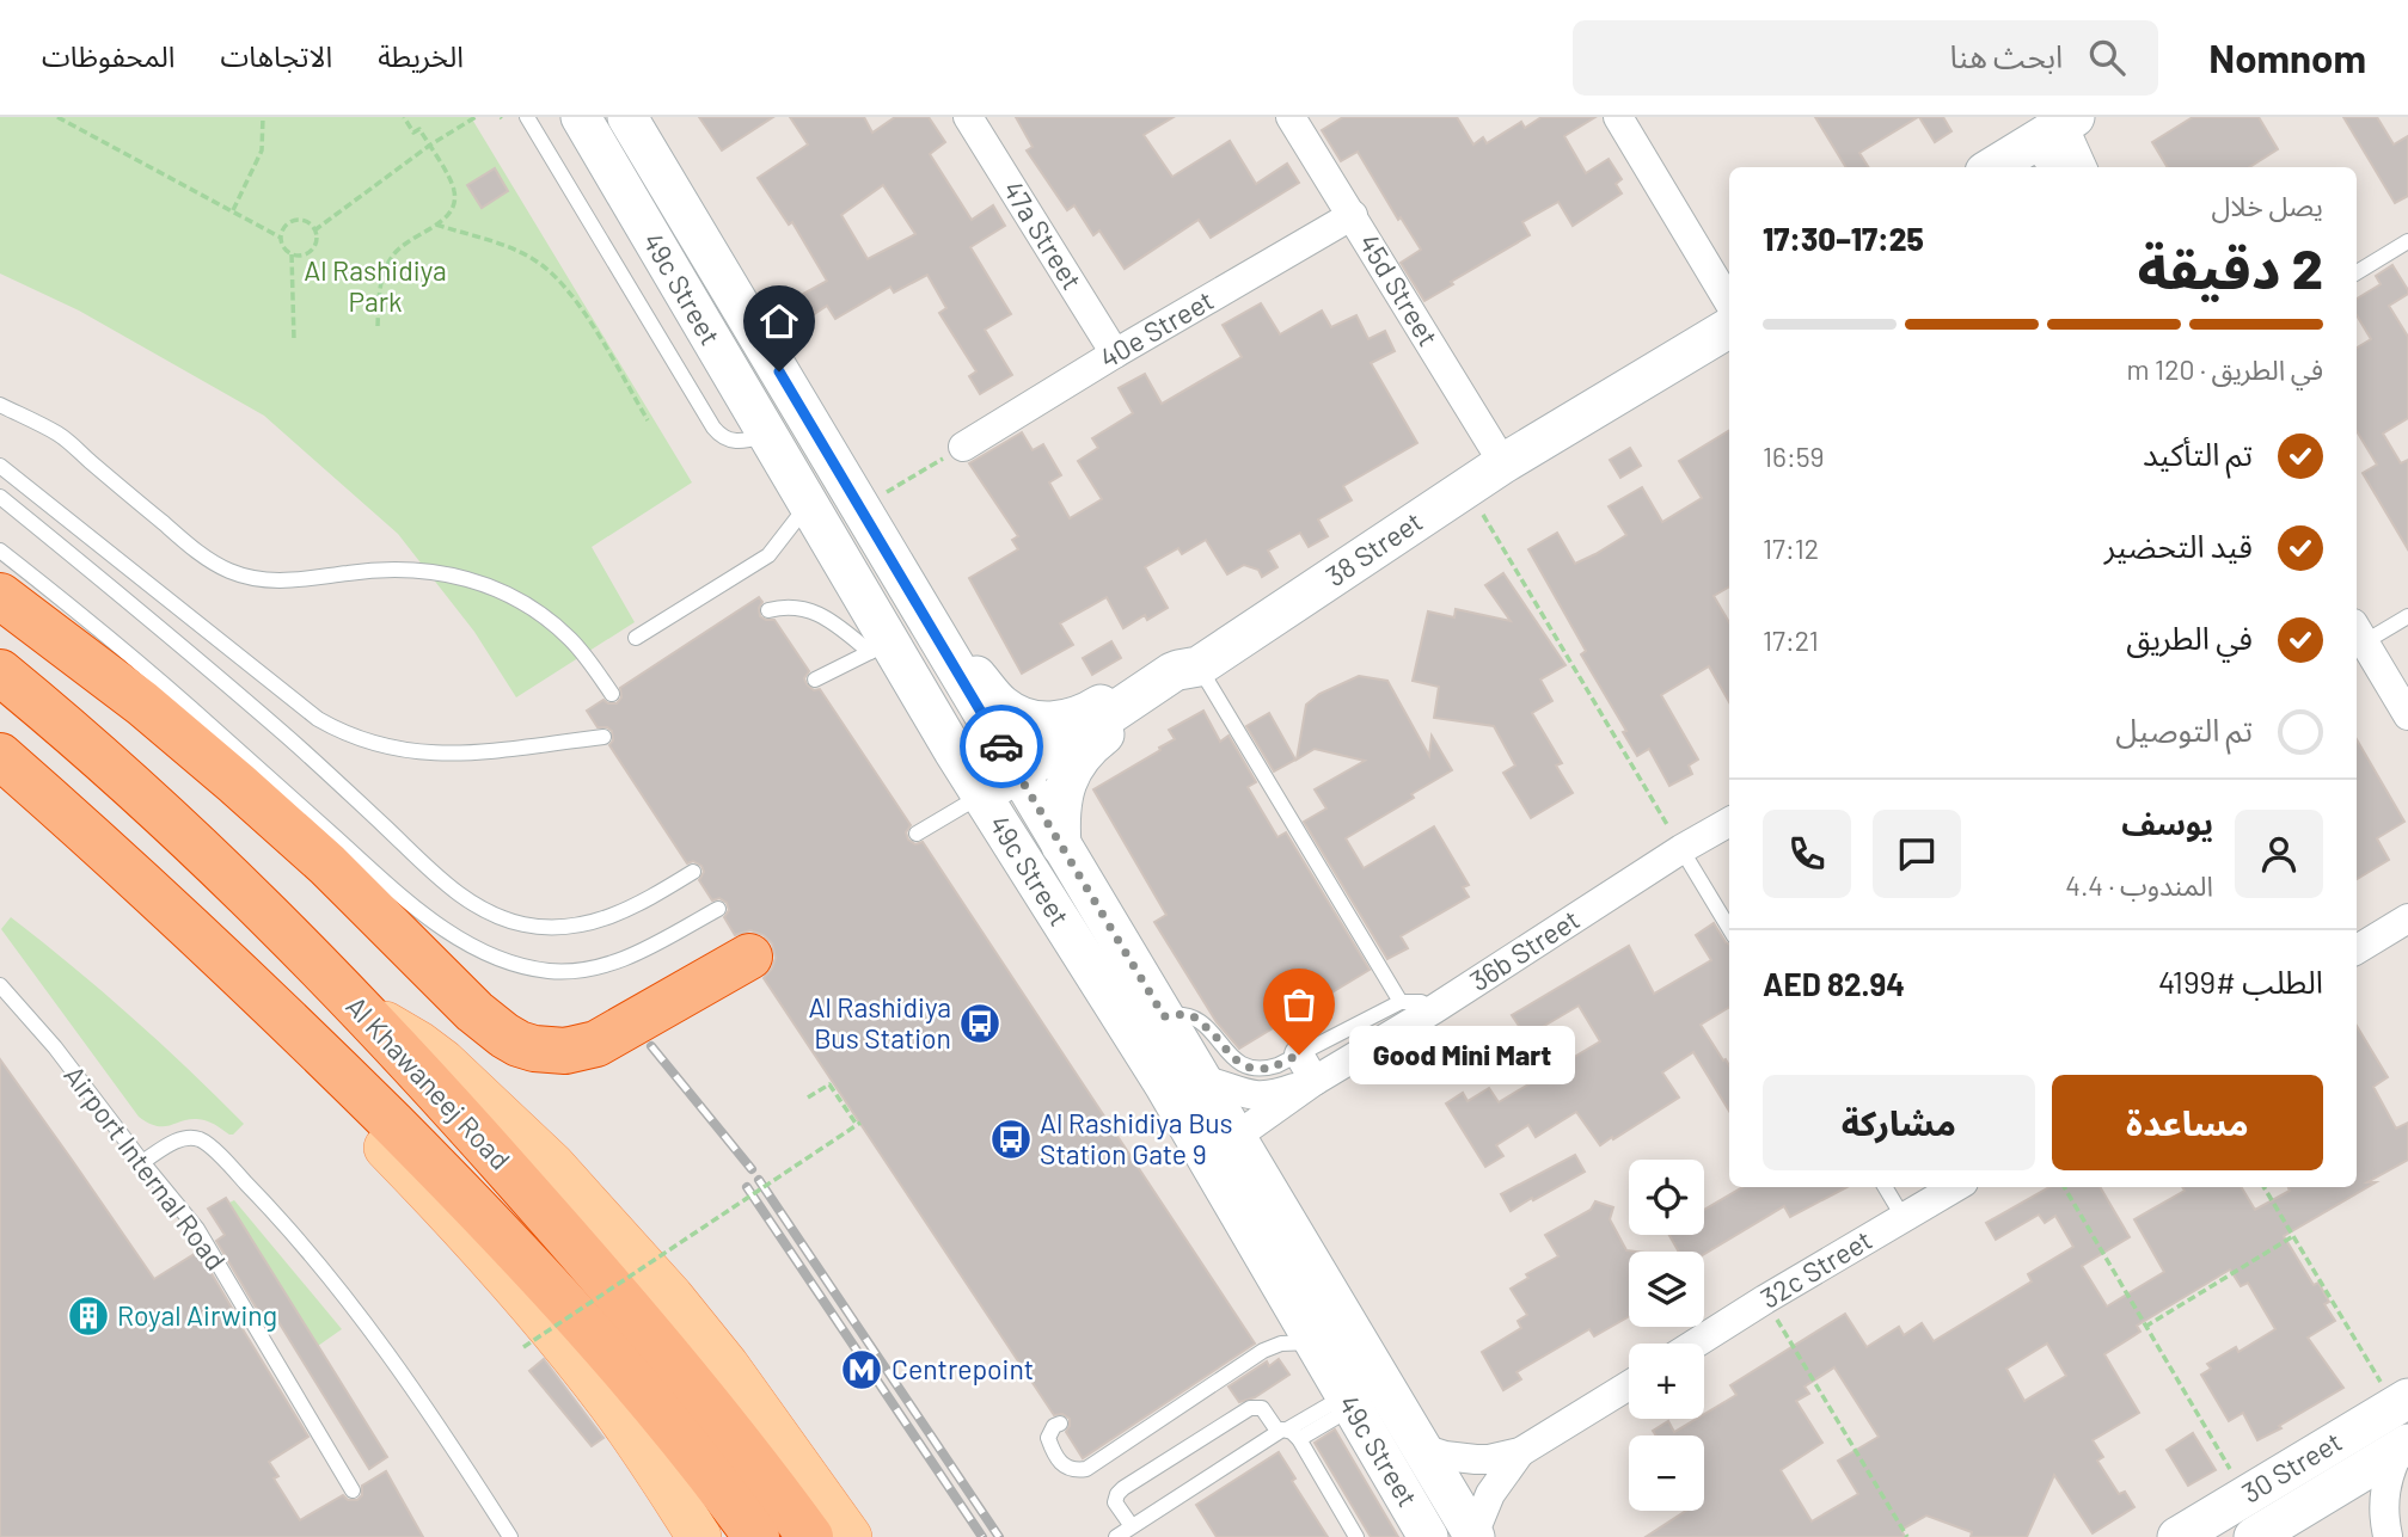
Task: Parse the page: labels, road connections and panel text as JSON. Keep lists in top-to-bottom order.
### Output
{
  "streets": {
    "highway": ["Al Khawaneej Road"],
    "street": [
      "47a Street",
      "49c Street",
      "45d Street",
      "40e Street",
      "38 Street",
      "36b Street",
      "32c Street",
      "30 Street"
    ],
    "lane": ["Airport Internal Road"]
  },
  "crossings": [
    ["47a Street", "40e Street"],
    ["49c Street", "38 Street"],
    ["49c Street", "36b Street"],
    ["45d Street", "40e Street"],
    ["45d Street", "38 Street"]
  ],
  "parks": ["Al Rashidiya Park"],
  "places": {
    "bus stop": ["Al Rashidiya Bus Station", "Al Rashidiya Bus Station Gate 9"],
    "other": ["Good Mini Mart"],
    "building": ["Royal Airwing"],
    "metro station": ["Centrepoint"]
  },
  "page": {
    "header": "Nomnom",
    "search": "ابحث هنا",
    "nav": ["الخريطة", "الاتجاهات", "المحفوظات"],
    "heading": ["2 دقيقة", "يصل خلال", "17:25–17:30"],
    "panel": [
      "يوسف",
      "المندوب · 4.4",
      "الطلب #4199",
      "AED 82.94"
    ],
    "bar": "في الطريق · 120 m",
    "list": [
      ["تم التأكيد", "16:59"],
      ["قيد التحضير", "17:12"],
      ["في الطريق", "17:21"],
      "تم التوصيل"
    ],
    "bubble": "Good Mini Mart",
    "buttons": ["مساعدة", "مشاركة"],
    "map_buttons": ["+", "−"]
  }
}
